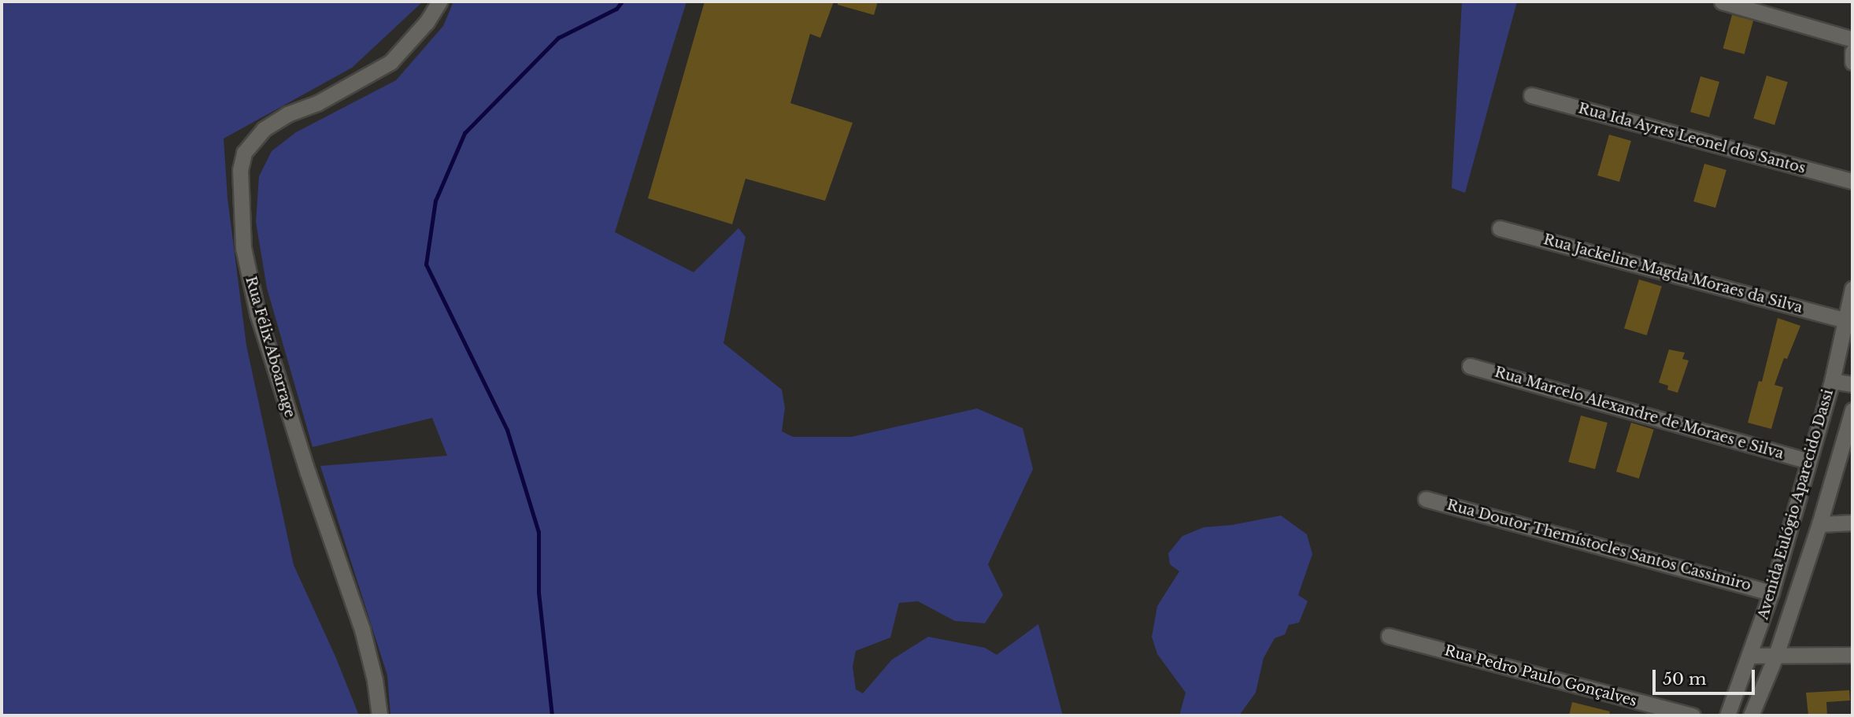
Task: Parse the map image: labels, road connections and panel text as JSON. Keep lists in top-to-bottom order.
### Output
{
  "streets": {
    "street": [
      "Rua Ida Ayres Leonel dos Santos",
      "Rua Jackeline Magda Moraes da Silva",
      "Rua Félix Aboarrage",
      "Rua Marcelo Alexandre de Moraes e Silva",
      "Avenida Eulógio Aparecido Dassi",
      "Rua Doutor Themístocles Santos Cassimiro",
      "Rua Pedro Paulo Gonçalves"
    ]
  },
  "crossings": [
    ["Rua Jackeline Magda Moraes da Silva", "Avenida Eulógio Aparecido Dassi"],
    ["Rua Marcelo Alexandre de Moraes e Silva", "Avenida Eulógio Aparecido Dassi"],
    ["Avenida Eulógio Aparecido Dassi", "Rua Doutor Themístocles Santos Cassimiro"]
  ],
  "scale_bar": "50 m"
}
